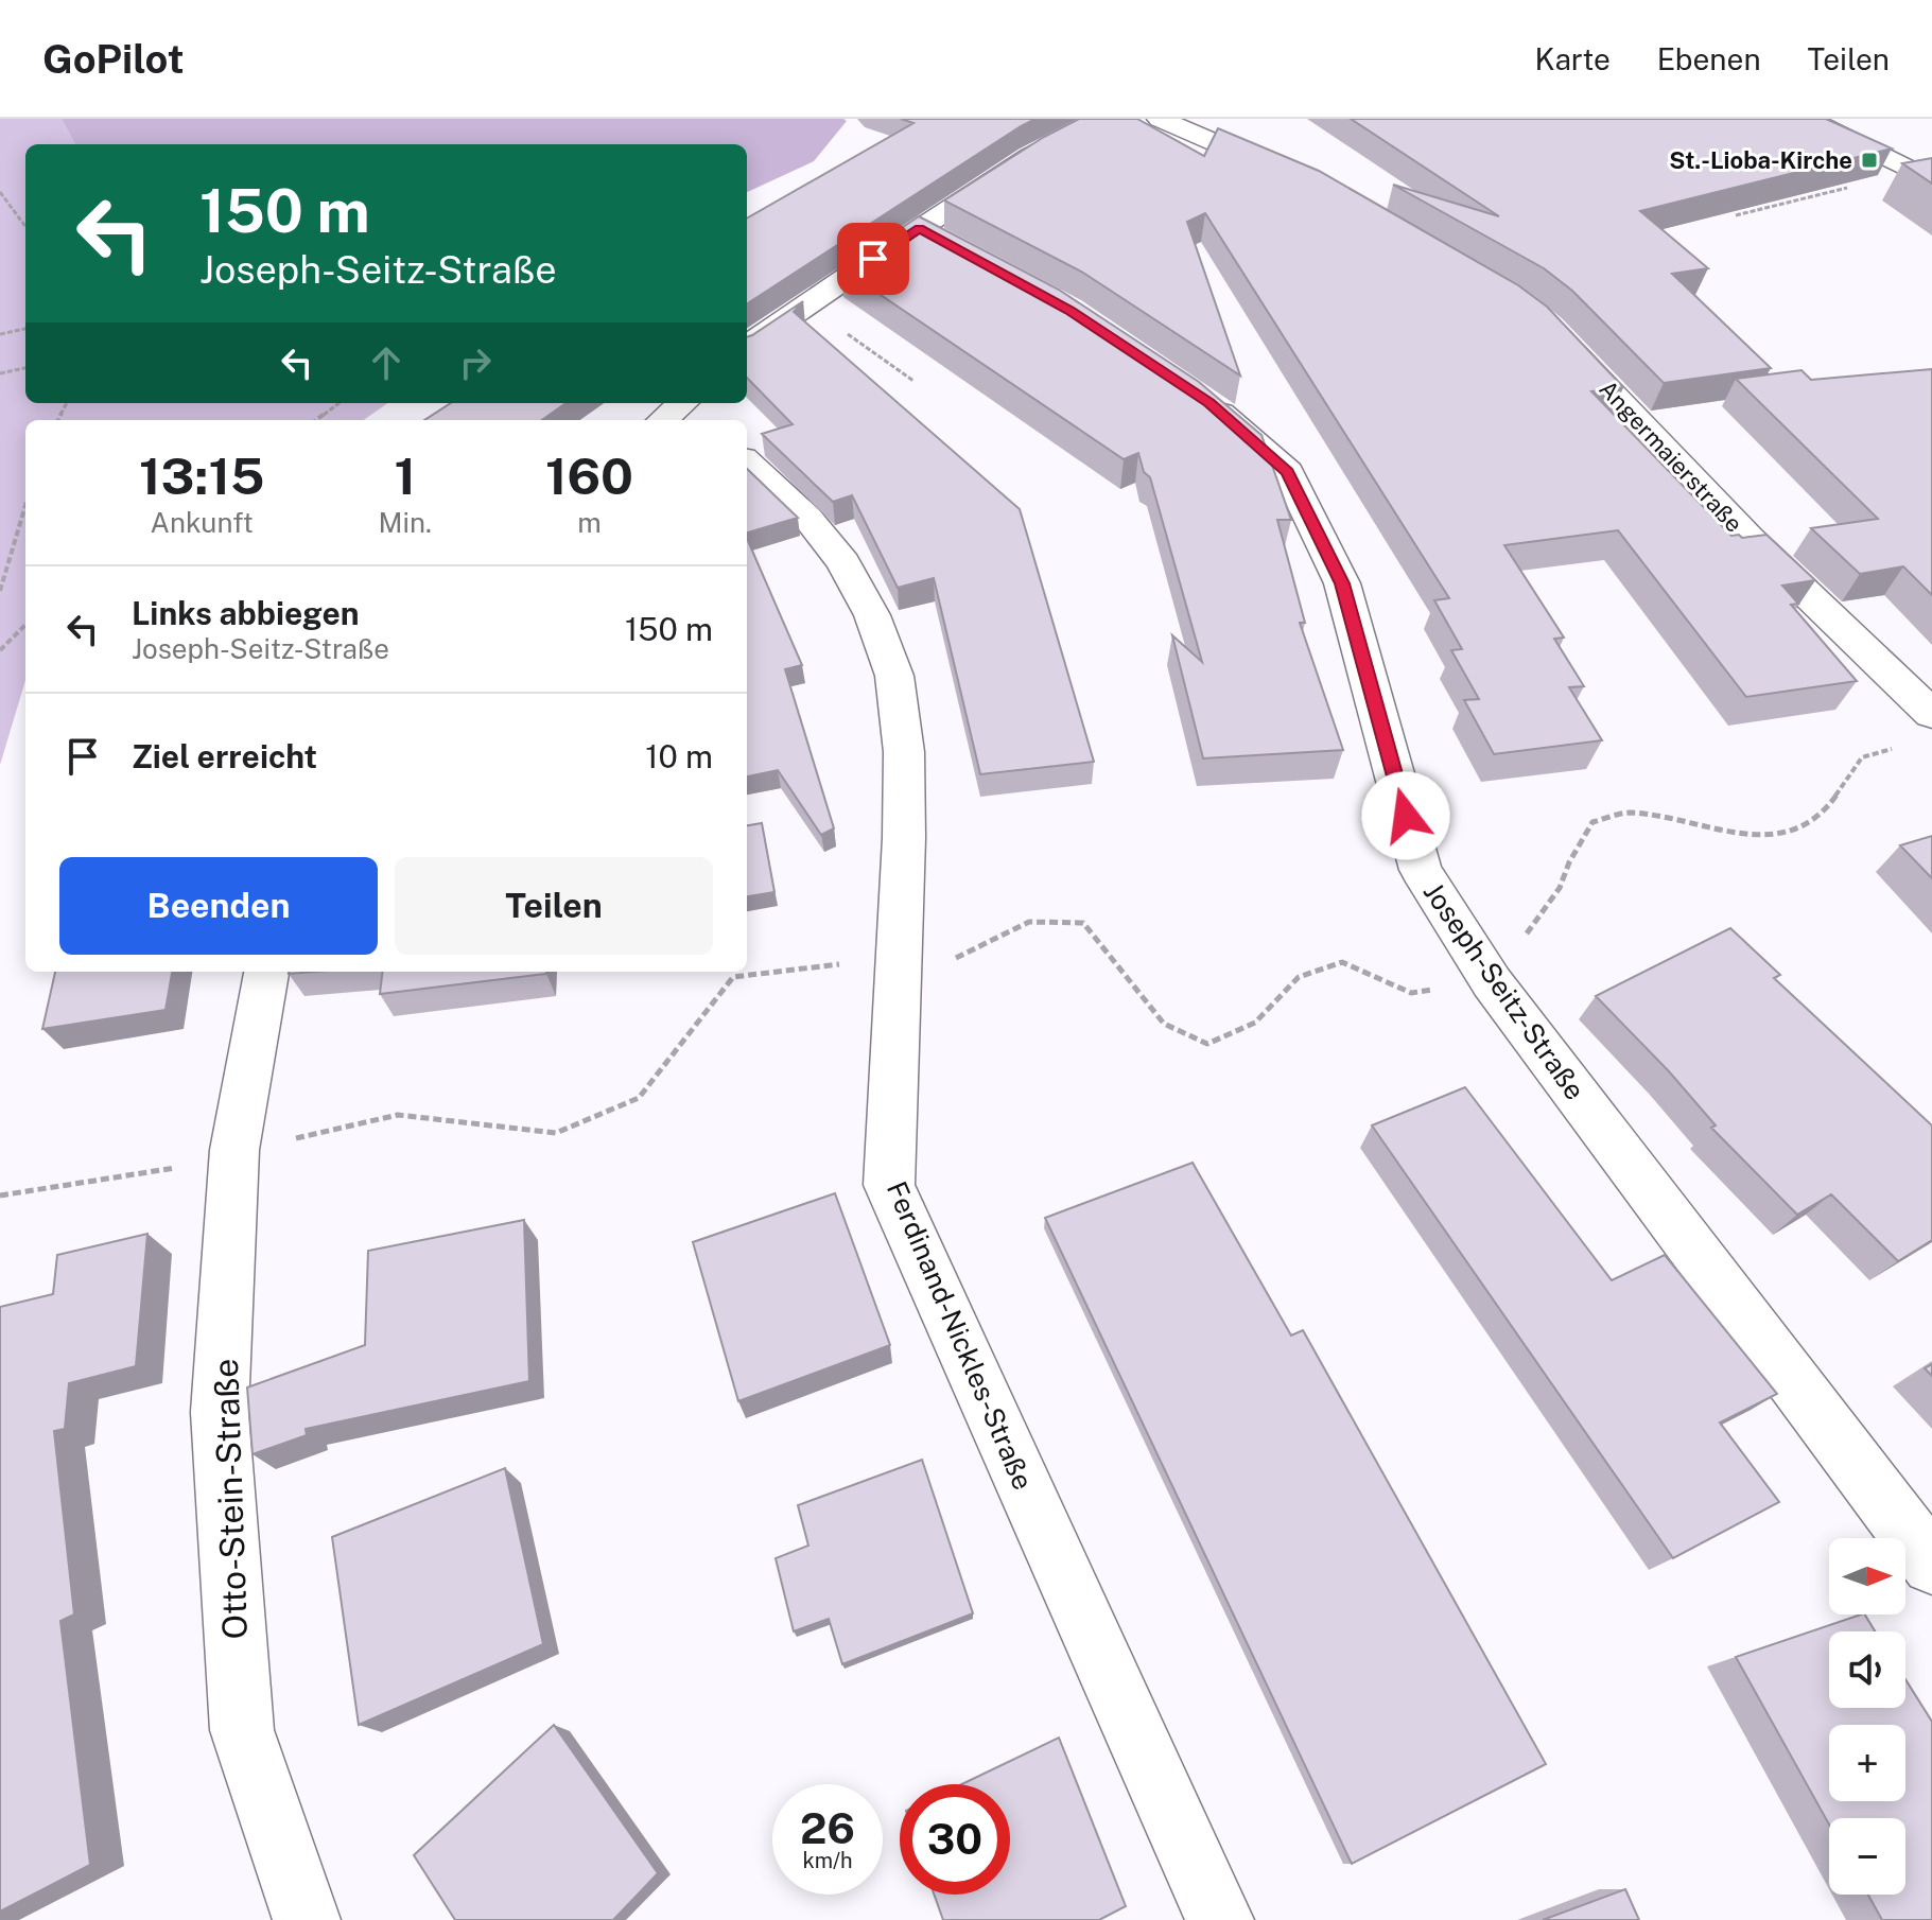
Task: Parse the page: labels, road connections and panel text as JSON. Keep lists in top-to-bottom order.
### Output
{
  "streets": {
    "street": [
      "Angermaierstraße",
      "Joseph-Seitz-Straße",
      "Ferdinand-Nickles-Straße",
      "Otto-Stein-Straße"
    ]
  },
  "places": {
    "transit": ["St.-Lioba-Kirche"]
  },
  "north": "right",
  "page": {
    "header": "GoPilot",
    "nav": ["Karte", "Ebenen", "Teilen"],
    "turn": ["150 m", "Joseph-Seitz-Straße"],
    "eta": [
      "13:15",
      "Ankunft",
      "1",
      "Min.",
      "160",
      "m"
    ],
    "list": [
      {
        "name": "Links abbiegen",
        "note": "Joseph-Seitz-Straße",
        "value": "150 m"
      },
      {
        "name": "Ziel erreicht",
        "value": "10 m"
      }
    ],
    "buttons": ["Beenden", "Teilen"],
    "map_buttons": ["+", "−"],
    "speed": "26 km/h",
    "limit": "30"
  }
}
